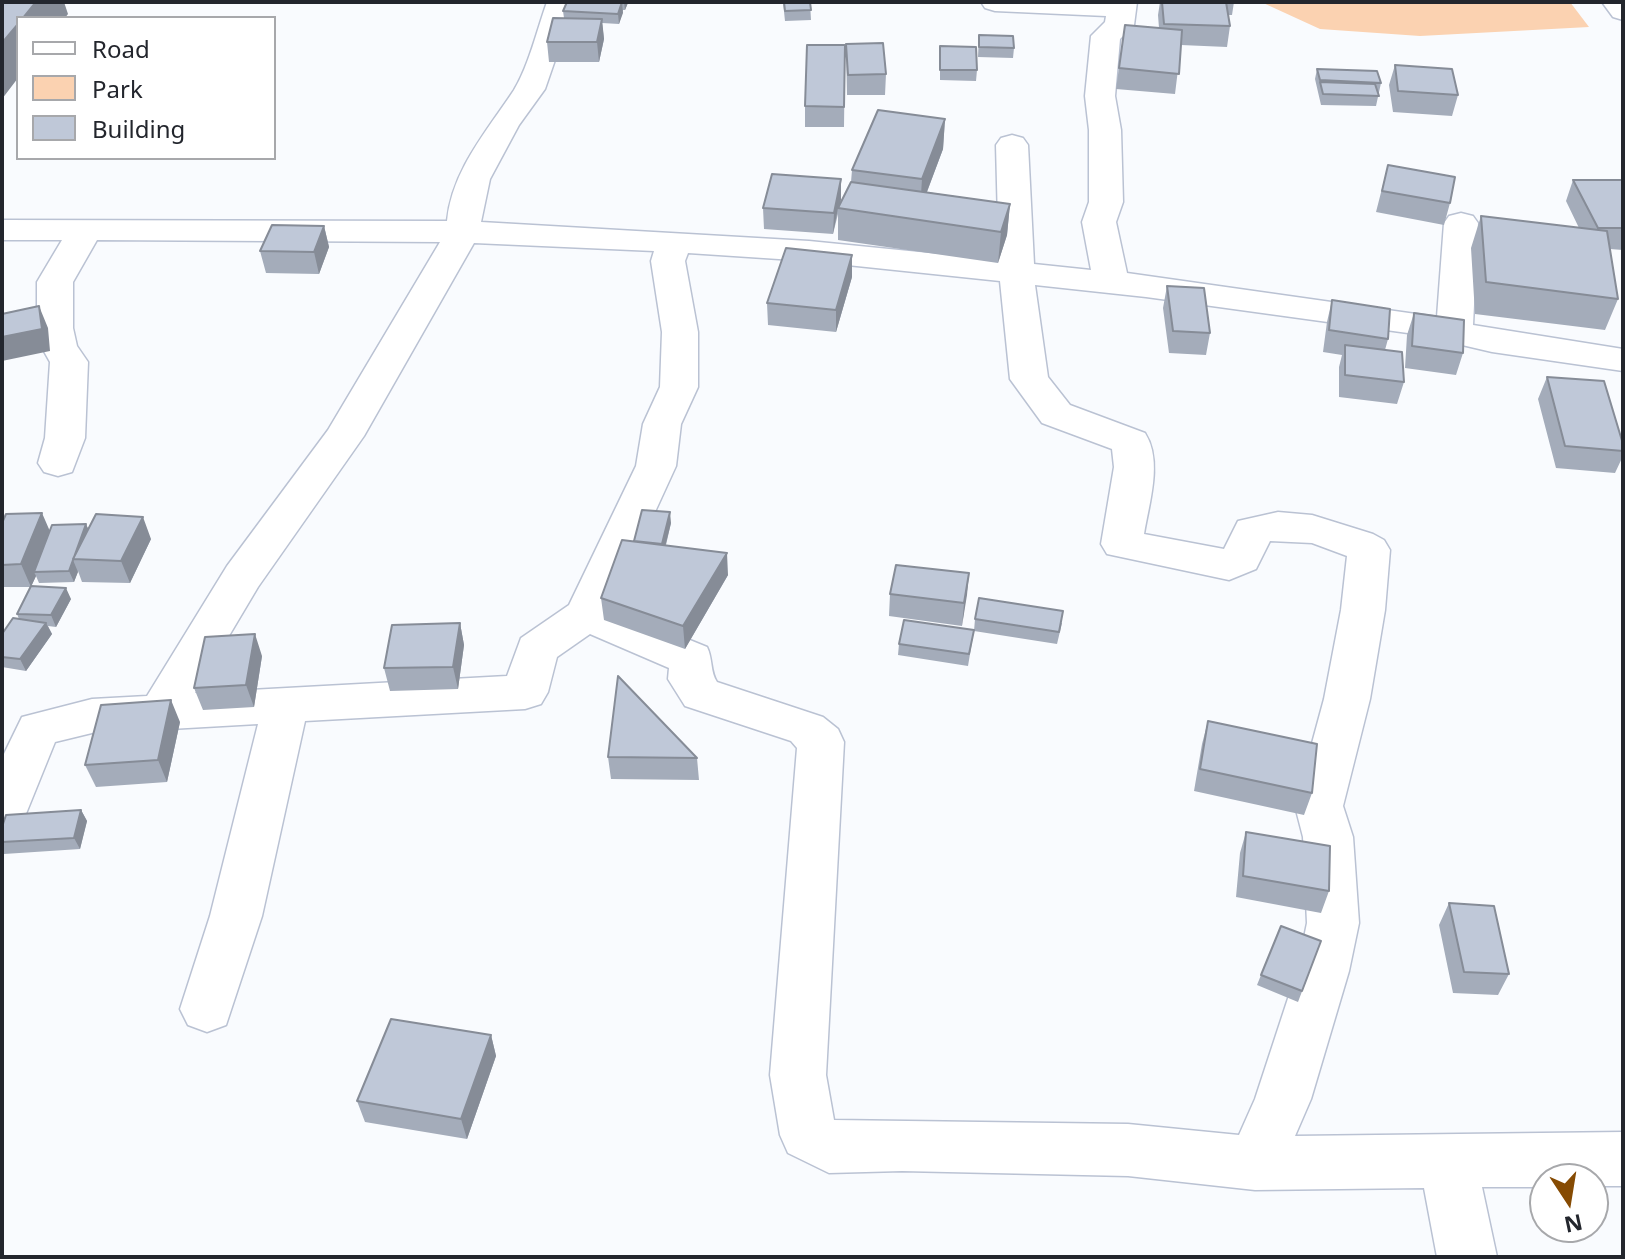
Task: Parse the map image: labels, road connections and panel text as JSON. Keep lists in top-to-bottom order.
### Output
{
  "legend": ["Road", "Park", "Building"],
  "north": "bottom"
}
